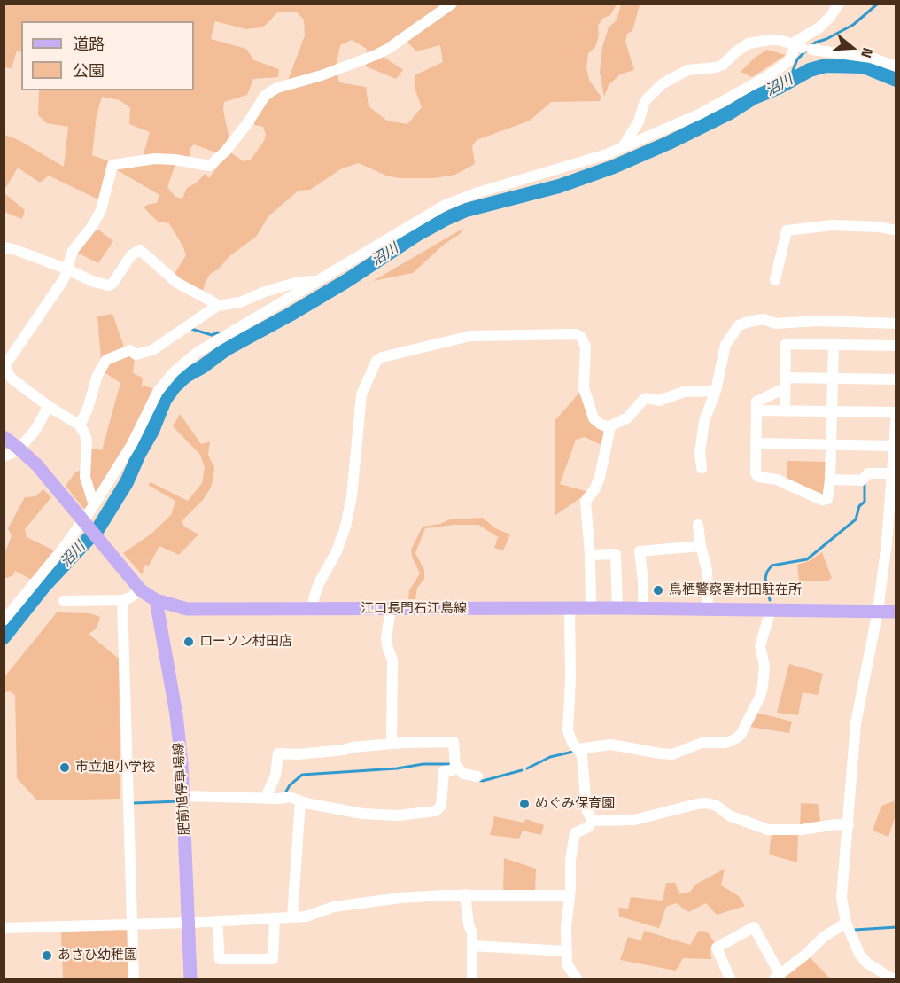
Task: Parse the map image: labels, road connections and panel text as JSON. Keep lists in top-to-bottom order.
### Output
{
  "streets": {
    "main road": ["江口長門石江島線", "肥前旭停車場線"]
  },
  "crossings": [
    ["江口長門石江島線", "肥前旭停車場線"]
  ],
  "water": ["沼川"],
  "places": [
    "鳥栖警察署村田駐在所",
    "ローソン村田店",
    "市立旭小学校",
    "めぐみ保育園",
    "あさひ幼稚園"
  ],
  "legend": ["道路", "公園"],
  "north": "right"
}
